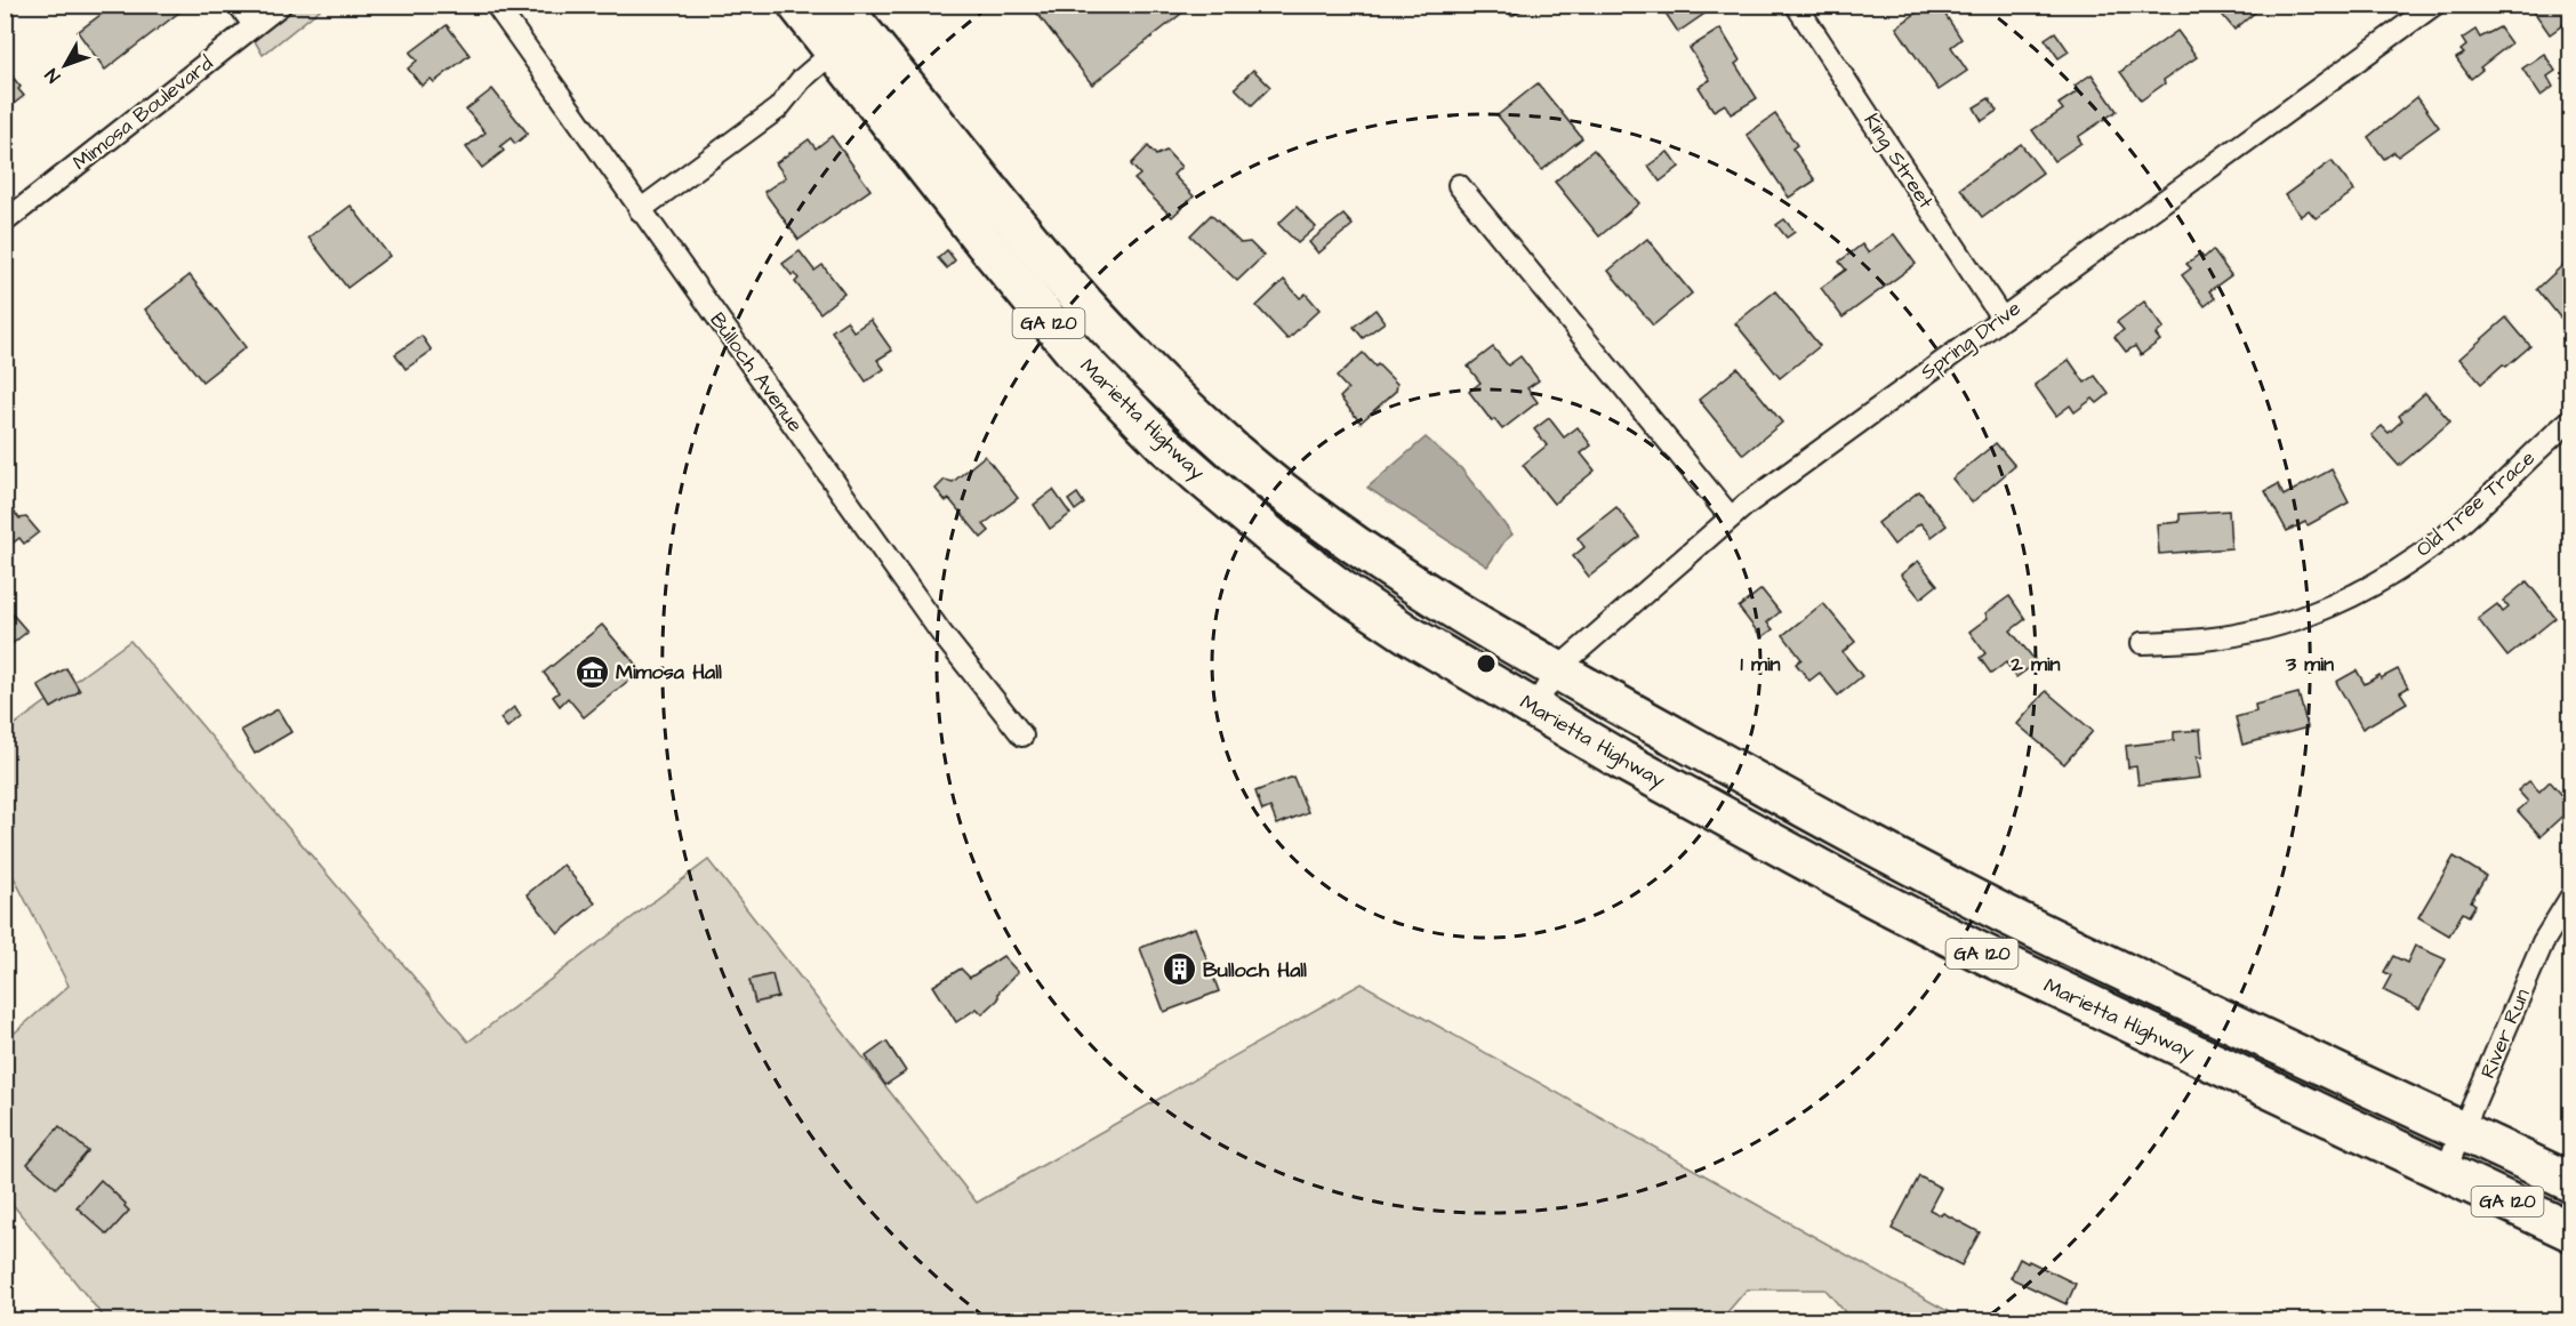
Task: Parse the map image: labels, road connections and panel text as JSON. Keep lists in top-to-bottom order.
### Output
{
  "streets": {
    "highway": ["GA 120", "Marietta Highway"],
    "street": [
      "Mimosa Boulevard",
      "King Street",
      "Spring Drive",
      "Bulloch Avenue",
      "Old Tree Trace",
      "River Run"
    ]
  },
  "crossings": [
    ["King Street", "Spring Drive"],
    ["Spring Drive", "Marietta Highway"],
    ["Marietta Highway", "River Run"]
  ],
  "places": {
    "museum": ["Mimosa Hall"],
    "building": ["Bulloch Hall"]
  },
  "north": "bottom left",
  "rings": ["1 min", "2 min", "3 min"]
}
